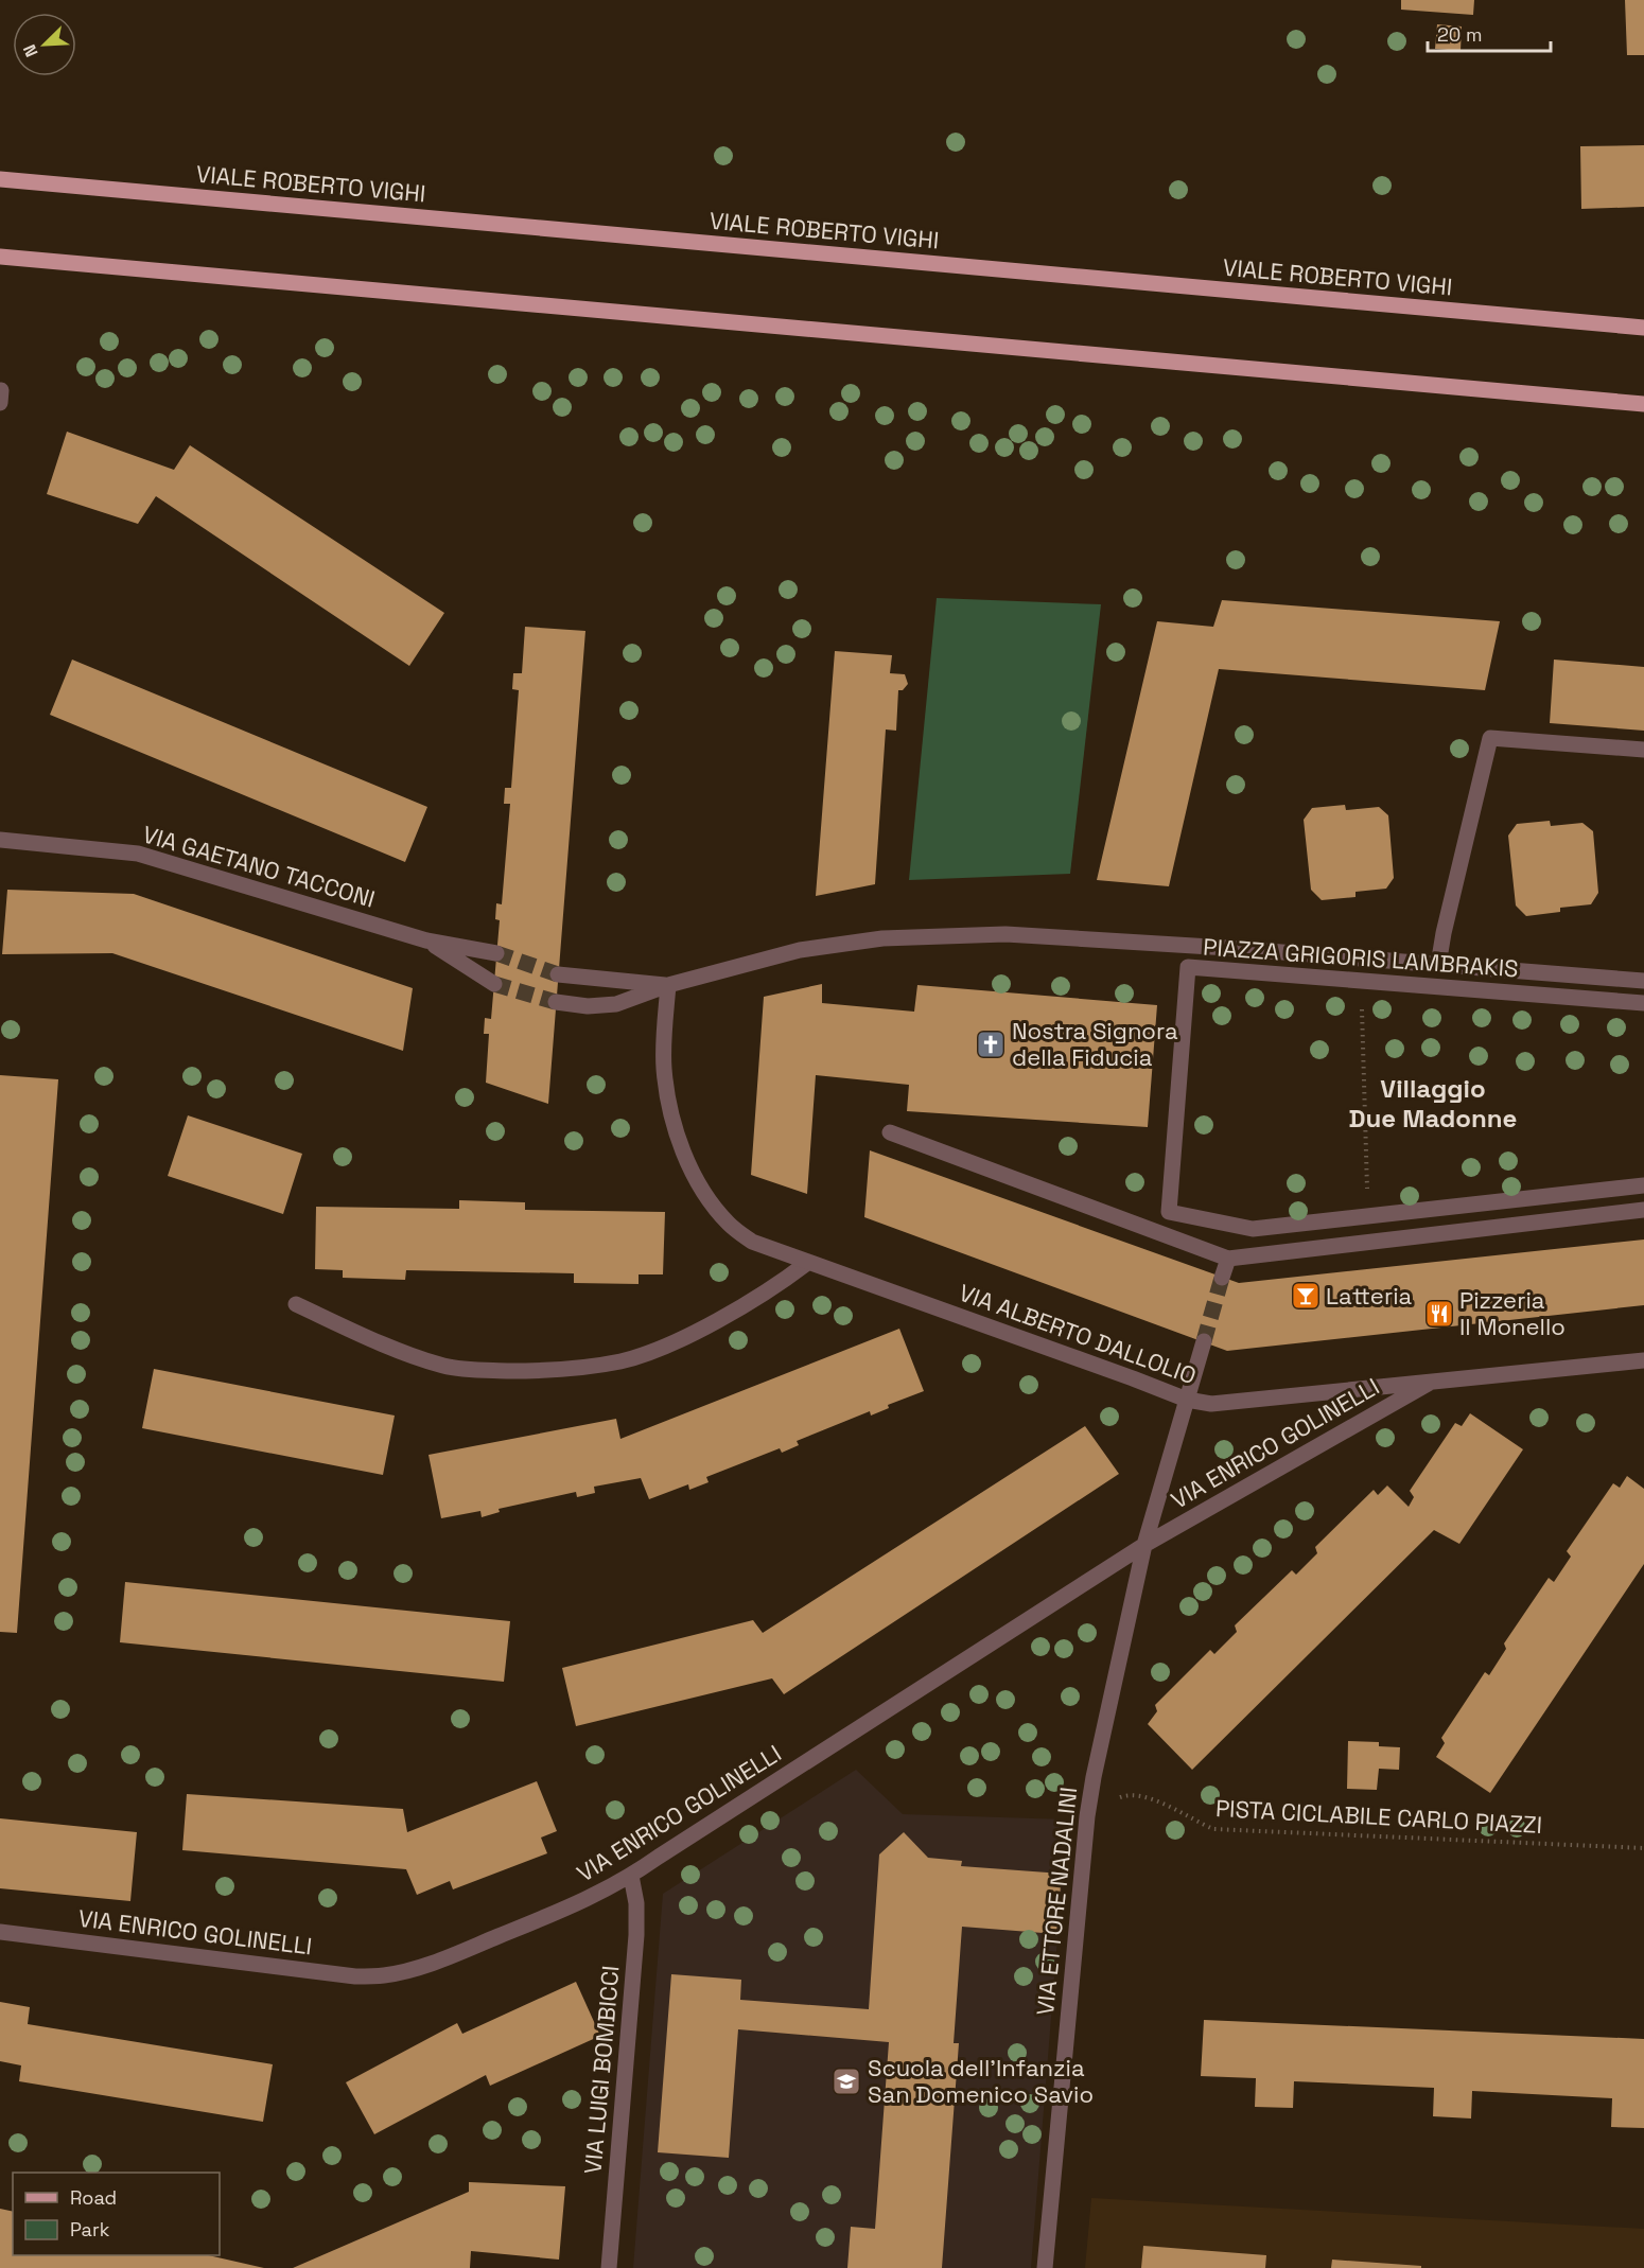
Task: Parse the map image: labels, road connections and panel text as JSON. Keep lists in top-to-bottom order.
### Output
{
  "streets": {
    "main road": ["VIALE ROBERTO VIGHI"],
    "street": [
      "VIA GAETANO TACCONI",
      "PIAZZA GRIGORIS LAMBRAKIS",
      "VIA ALBERTO DALLOLIO",
      "VIA ENRICO GOLINELLI",
      "VIA ETTORE NADALINI",
      "VIA LUIGI BOMBICCI"
    ],
    "path": ["PISTA CICLABILE CARLO PIAZZI"]
  },
  "crossings": [
    ["VIA ALBERTO DALLOLIO", "VIA ENRICO GOLINELLI"],
    ["VIA ENRICO GOLINELLI", "VIA ETTORE NADALINI"],
    ["VIA ENRICO GOLINELLI", "VIA LUIGI BOMBICCI"],
    ["PISTA CICLABILE CARLO PIAZZI", "VIA ETTORE NADALINI"]
  ],
  "districts": ["Villaggio Due Madonne"],
  "places": {
    "church": ["Nostra Signora della Fiducia"],
    "bar": ["Latteria"],
    "restaurant": ["Pizzeria Il Monello"],
    "school or university": ["Scuola dell'Infanzia San Domenico Savio"]
  },
  "legend": ["Road", "Park"],
  "scale_bar": "20 m",
  "north": "bottom left"
}
